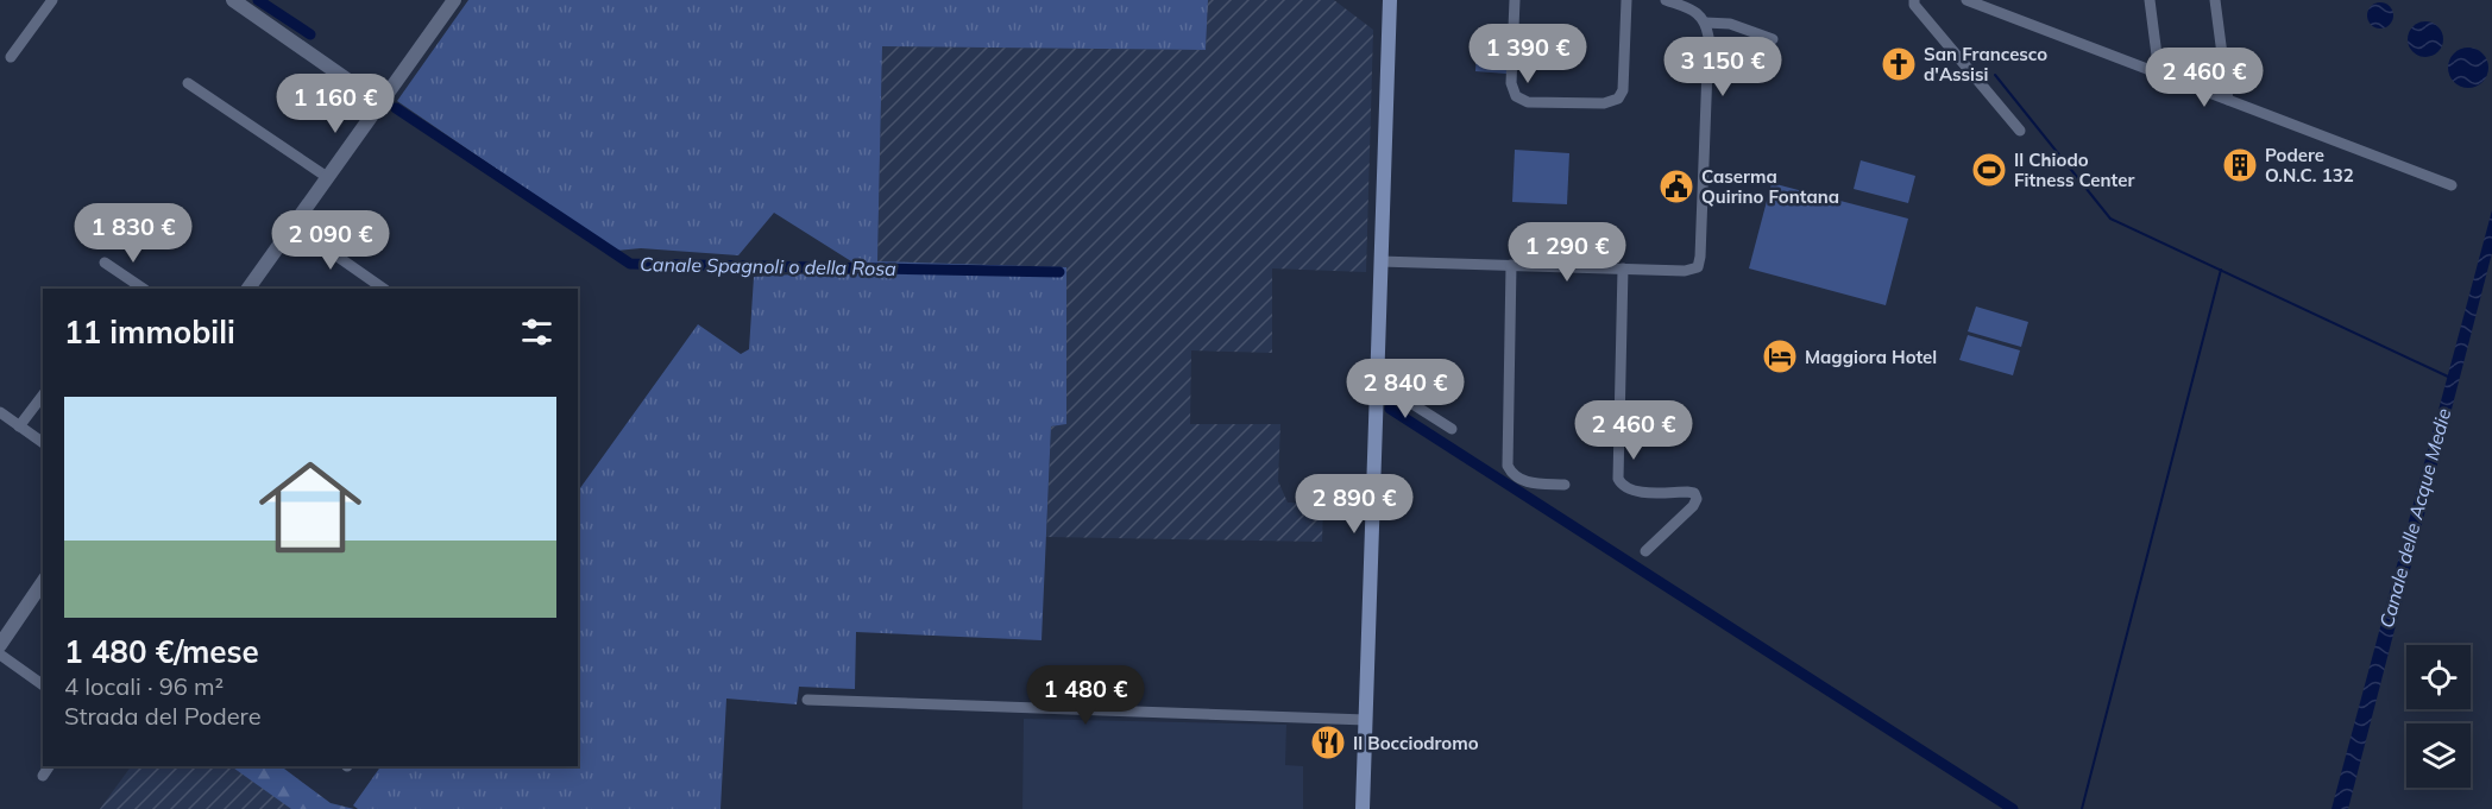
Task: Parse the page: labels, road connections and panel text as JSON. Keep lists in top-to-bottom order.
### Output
{
  "water": ["Canale Spagnoli o della Rosa", "Canale delle Acque Medie"],
  "places": {
    "church": ["San Francesco d'Assisi"],
    "building": ["Podere O.N.C. 132"],
    "sports": ["Il Chiodo Fitness Center"],
    "public building": ["Caserma Quirino Fontana"],
    "hotel": ["Maggiora Hotel"],
    "restaurant": ["Il Bocciodromo"]
  },
  "page": {
    "price": [
      "1 390 €",
      "3 150 €",
      "2 460 €",
      "1 160 €",
      "1 830 €",
      "2 090 €",
      "1 290 €",
      "2 840 €",
      "2 460 €",
      "2 890 €",
      "1 480 €"
    ],
    "heading": "11 immobili",
    "list": [
      {
        "name": "1 480 €/mese",
        "note": "4 locali · 96 m² · Strada del Podere"
      }
    ]
  }
}
